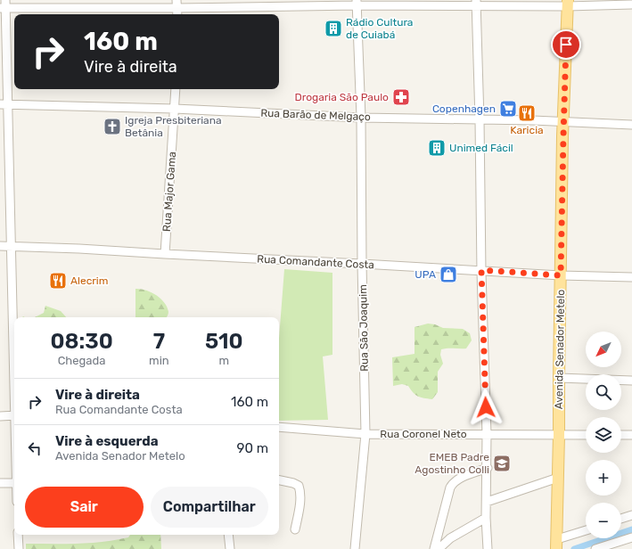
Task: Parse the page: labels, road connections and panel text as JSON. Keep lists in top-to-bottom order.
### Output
{
  "streets": {
    "main road": ["Avenida Senador Metelo"],
    "street": [
      "Rua Barão de Melgaço",
      "Rua Major Gama",
      "Rua Comandante Costa",
      "Rua São Joaquim",
      "Rua Coronel Neto"
    ]
  },
  "crossings": [
    ["Rua Barão de Melgaço", "Rua Major Gama"],
    ["Rua Barão de Melgaço", "Rua São Joaquim"],
    ["Rua Barão de Melgaço", "Avenida Senador Metelo"],
    ["Rua Major Gama", "Rua Comandante Costa"],
    ["Rua Comandante Costa", "Rua São Joaquim"],
    ["Rua Comandante Costa", "Avenida Senador Metelo"],
    ["Rua São Joaquim", "Rua Coronel Neto"],
    ["Avenida Senador Metelo", "Rua Coronel Neto"]
  ],
  "places": {
    "building": ["Rádio Cultura de Cuiabá", "Unimed Fácil"],
    "pharmacy": ["Drogaria São Paulo"],
    "supermarket": ["Copenhagen"],
    "restaurant": ["Karicia", "Alecrim"],
    "church": ["Igreja Presbiteriana Betânia"],
    "shop": ["UPA"],
    "school or university": ["EMEB Padre Agostinho Colli"]
  },
  "north": "bottom left",
  "page": {
    "turn": ["160 m", "Vire à direita"],
    "eta": [
      "08:30",
      "Chegada",
      "7",
      "min",
      "510",
      "m"
    ],
    "map_buttons": ["+", "−"],
    "list": [
      {
        "name": "Vire à direita",
        "note": "Rua Comandante Costa",
        "value": "160 m"
      },
      {
        "name": "Vire à esquerda",
        "note": "Avenida Senador Metelo",
        "value": "90 m"
      }
    ],
    "buttons": ["Sair", "Compartilhar"]
  }
}
